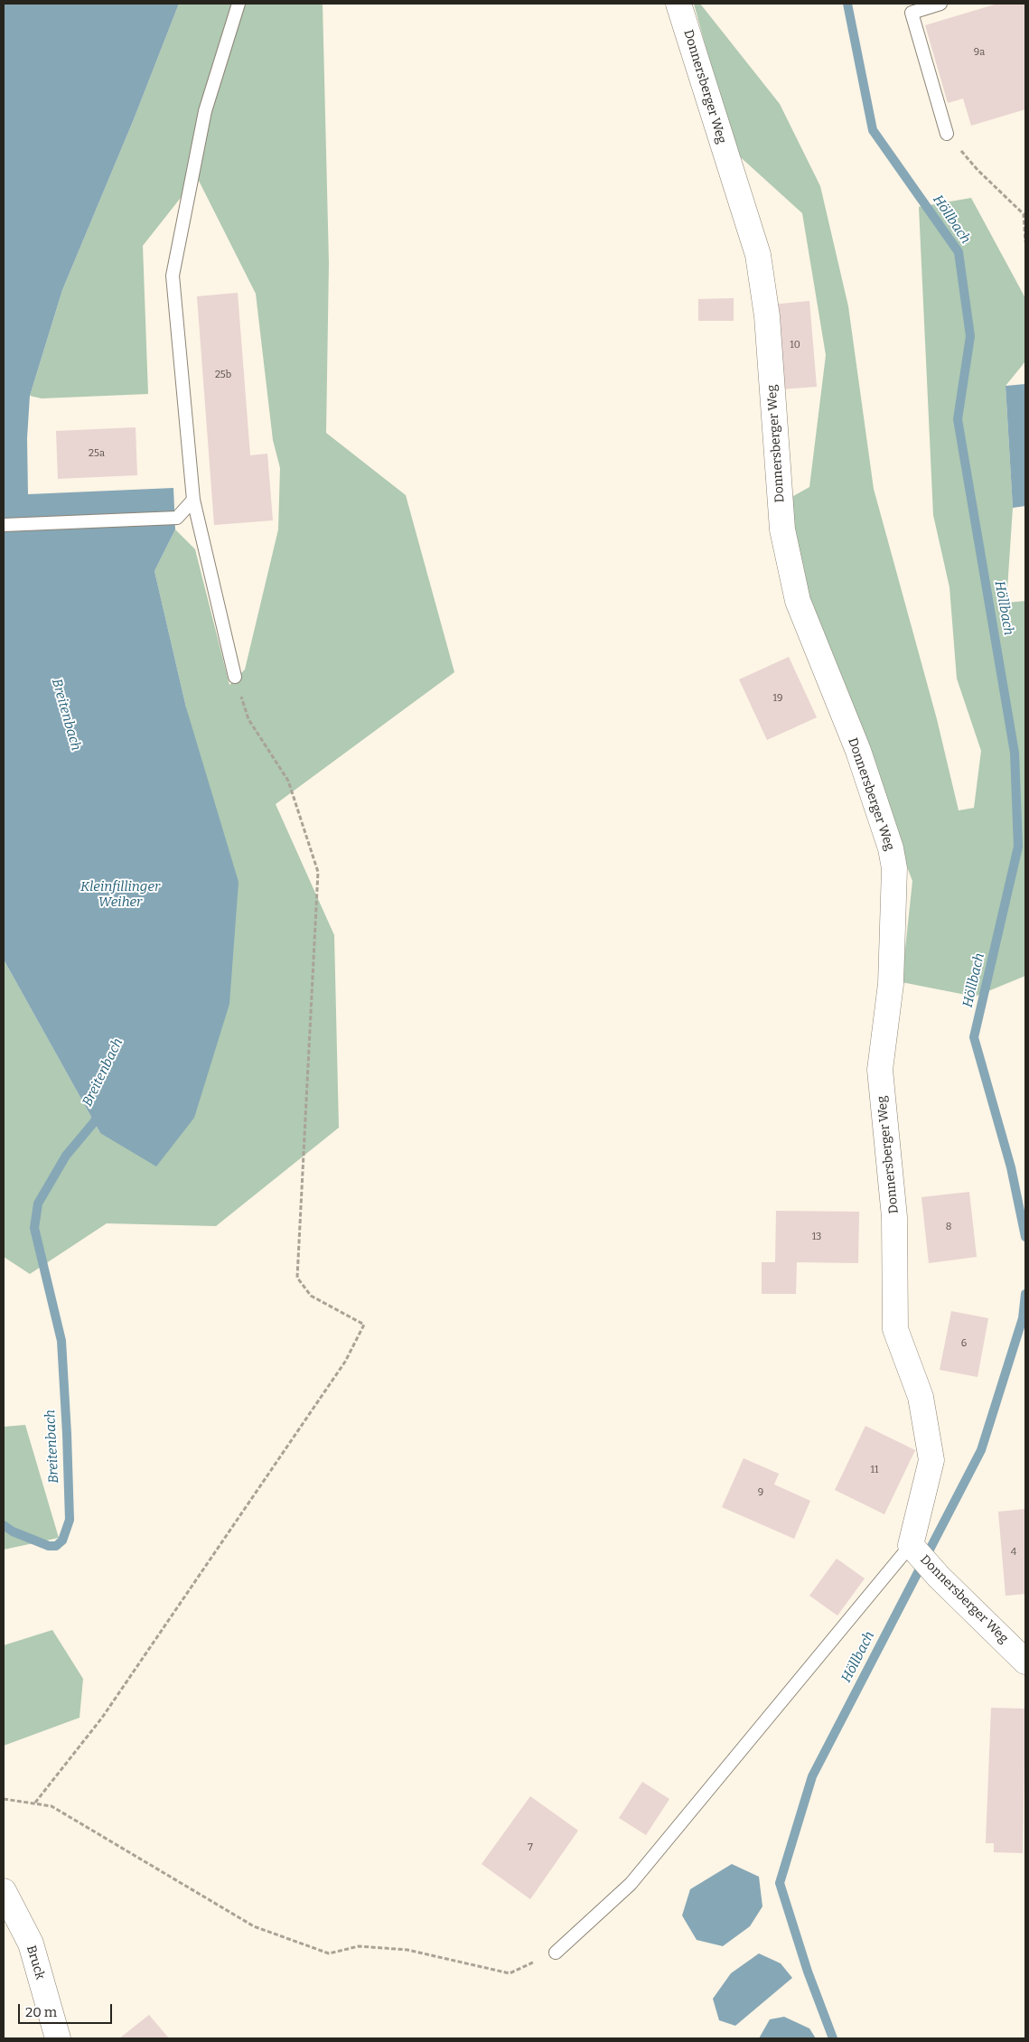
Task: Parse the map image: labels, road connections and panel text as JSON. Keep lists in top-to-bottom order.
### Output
{
  "streets": {
    "street": ["Donnersberger Weg", "Bruck"]
  },
  "water": ["Höllbach", "Breitenbach", "Kleinfillinger Weiher"],
  "house_numbers": [
    "9a",
    "10",
    "25b",
    "25a",
    "19",
    "8",
    "13",
    "6",
    "11",
    "9",
    "4",
    "7"
  ],
  "scale_bar": "20 m"
}
